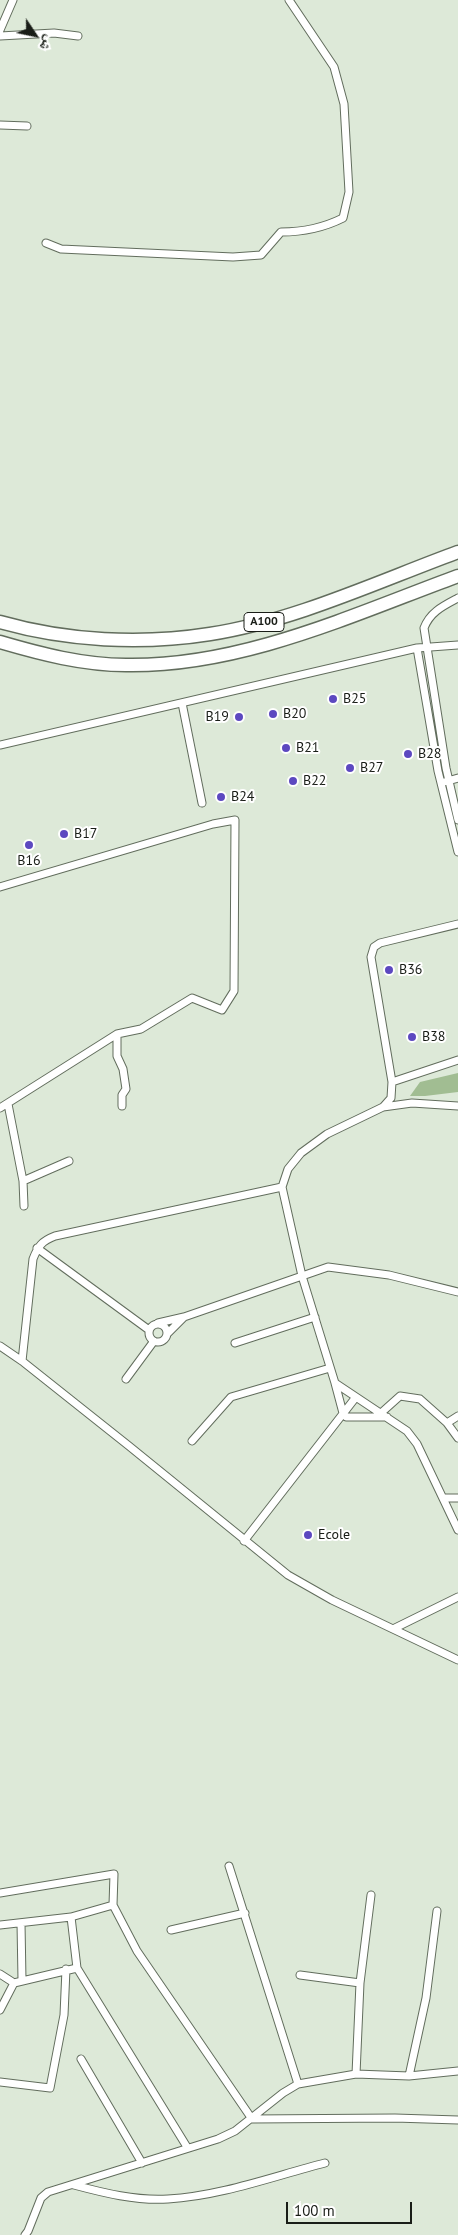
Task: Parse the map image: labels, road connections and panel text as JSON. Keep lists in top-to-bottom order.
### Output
{
  "streets": {
    "highway": ["A100"]
  },
  "places": [
    "B25",
    "B20",
    "B19",
    "B21",
    "B28",
    "B27",
    "B22",
    "B24",
    "B17",
    "B16",
    "B36",
    "B38",
    "Ecole"
  ],
  "scale_bar": "100 m",
  "north": "bottom right"
}
